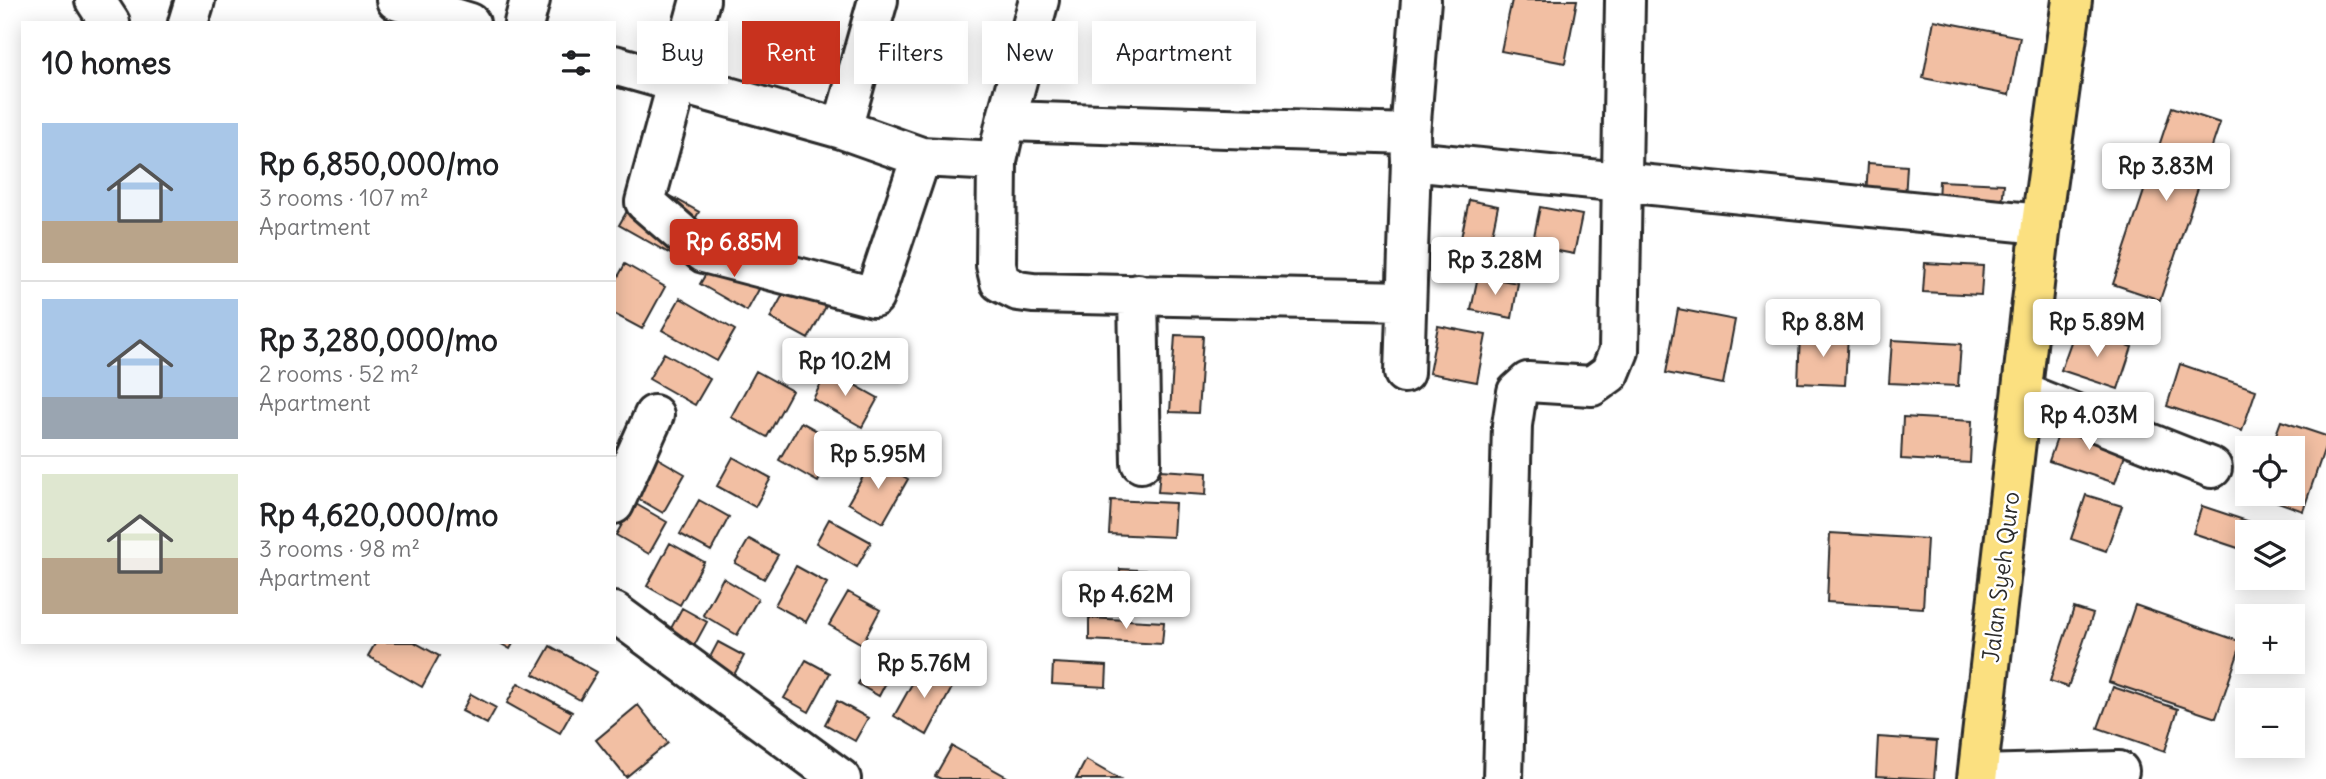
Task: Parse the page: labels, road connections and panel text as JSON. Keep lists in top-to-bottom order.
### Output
{
  "streets": {
    "main road": ["Jalan Syeh Quro"]
  },
  "page": {
    "chip": [
      "Buy",
      "Rent",
      "Filters",
      "New",
      "Apartment"
    ],
    "heading": "10 homes",
    "list": [
      {
        "name": "Rp 6,850,000/mo",
        "note": "3 rooms · 107 m² · Apartment"
      },
      {
        "name": "Rp 3,280,000/mo",
        "note": "2 rooms · 52 m² · Apartment"
      },
      {
        "name": "Rp 4,620,000/mo",
        "note": "3 rooms · 98 m² · Apartment"
      }
    ],
    "price": [
      "Rp 3.83M",
      "Rp 6.85M",
      "Rp 3.28M",
      "Rp 8.8M",
      "Rp 5.89M",
      "Rp 10.2M",
      "Rp 4.03M",
      "Rp 5.95M",
      "Rp 4.62M",
      "Rp 5.76M"
    ],
    "map_buttons": ["+", "−"]
  }
}
